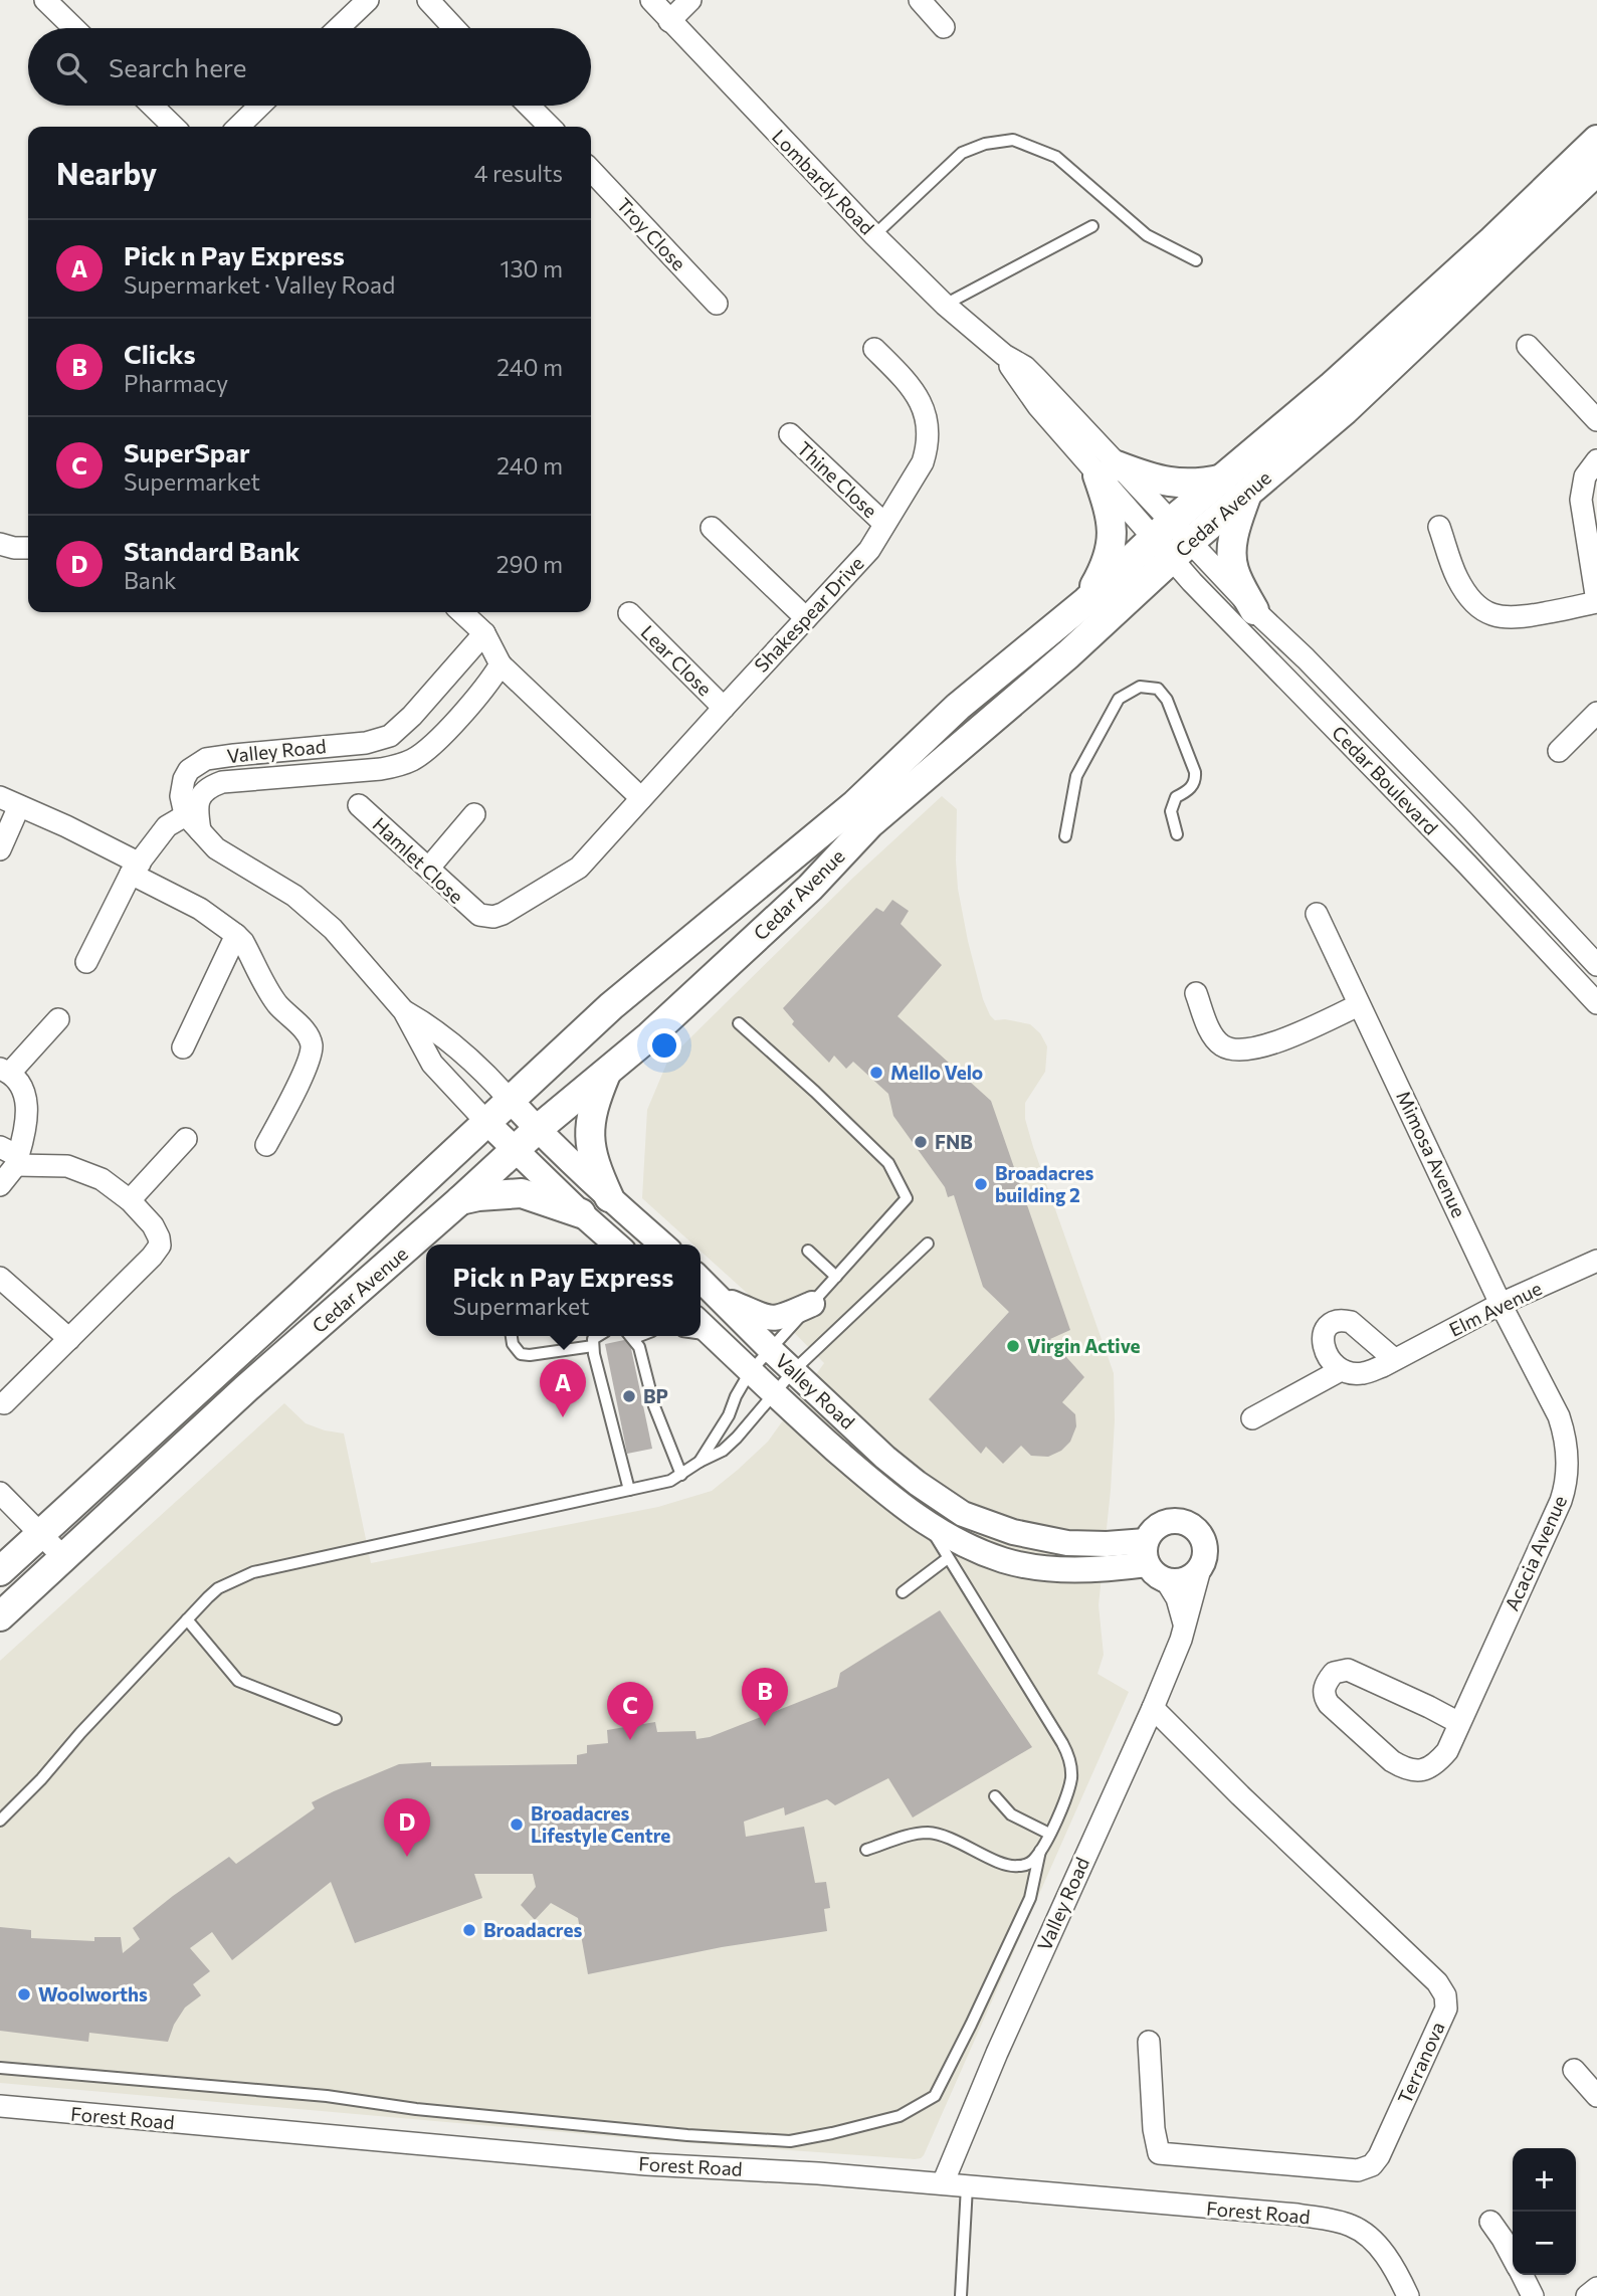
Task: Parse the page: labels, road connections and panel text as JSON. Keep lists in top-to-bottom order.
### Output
{
  "streets": {
    "main road": ["Cedar Avenue"],
    "street": [
      "Lombardy Road",
      "Troy Close",
      "Thine Close",
      "Shakespear Drive",
      "Lear Close",
      "Valley Road",
      "Cedar Boulevard",
      "Hamlet Close",
      "Mimosa Avenue",
      "Elm Avenue",
      "Acacia Avenue",
      "Terranova",
      "Forest Road"
    ]
  },
  "crossings": [
    ["Lombardy Road", "Cedar Avenue"],
    ["Lombardy Road", "Cedar Boulevard"],
    ["Thine Close", "Shakespear Drive"],
    ["Cedar Avenue", "Cedar Boulevard"],
    ["Shakespear Drive", "Lear Close"],
    ["Shakespear Drive", "Hamlet Close"],
    ["Valley Road", "Terranova"],
    ["Valley Road", "Forest Road"],
    ["Mimosa Avenue", "Elm Avenue"],
    ["Mimosa Avenue", "Acacia Avenue"],
    ["Elm Avenue", "Acacia Avenue"]
  ],
  "places": [
    "Mello Velo",
    "FNB",
    "Broadacres building 2",
    "Virgin Active",
    "BP",
    "Broadacres Lifestyle Centre",
    "Broadacres",
    "Woolworths"
  ],
  "page": {
    "search": "Search here",
    "heading": ["Nearby", "4 results"],
    "list": [
      {
        "mark": "A",
        "name": "Pick n Pay Express",
        "note": "Supermarket · Valley Road",
        "value": "130 m"
      },
      {
        "mark": "B",
        "name": "Clicks",
        "note": "Pharmacy",
        "value": "240 m"
      },
      {
        "mark": "C",
        "name": "SuperSpar",
        "note": "Supermarket",
        "value": "240 m"
      },
      {
        "mark": "D",
        "name": "Standard Bank",
        "note": "Bank",
        "value": "290 m"
      }
    ],
    "popup": ["Pick n Pay Express", "Supermarket"],
    "pins": [
      "A",
      "B",
      "C",
      "D"
    ],
    "map_buttons": ["+", "−"]
  }
}
